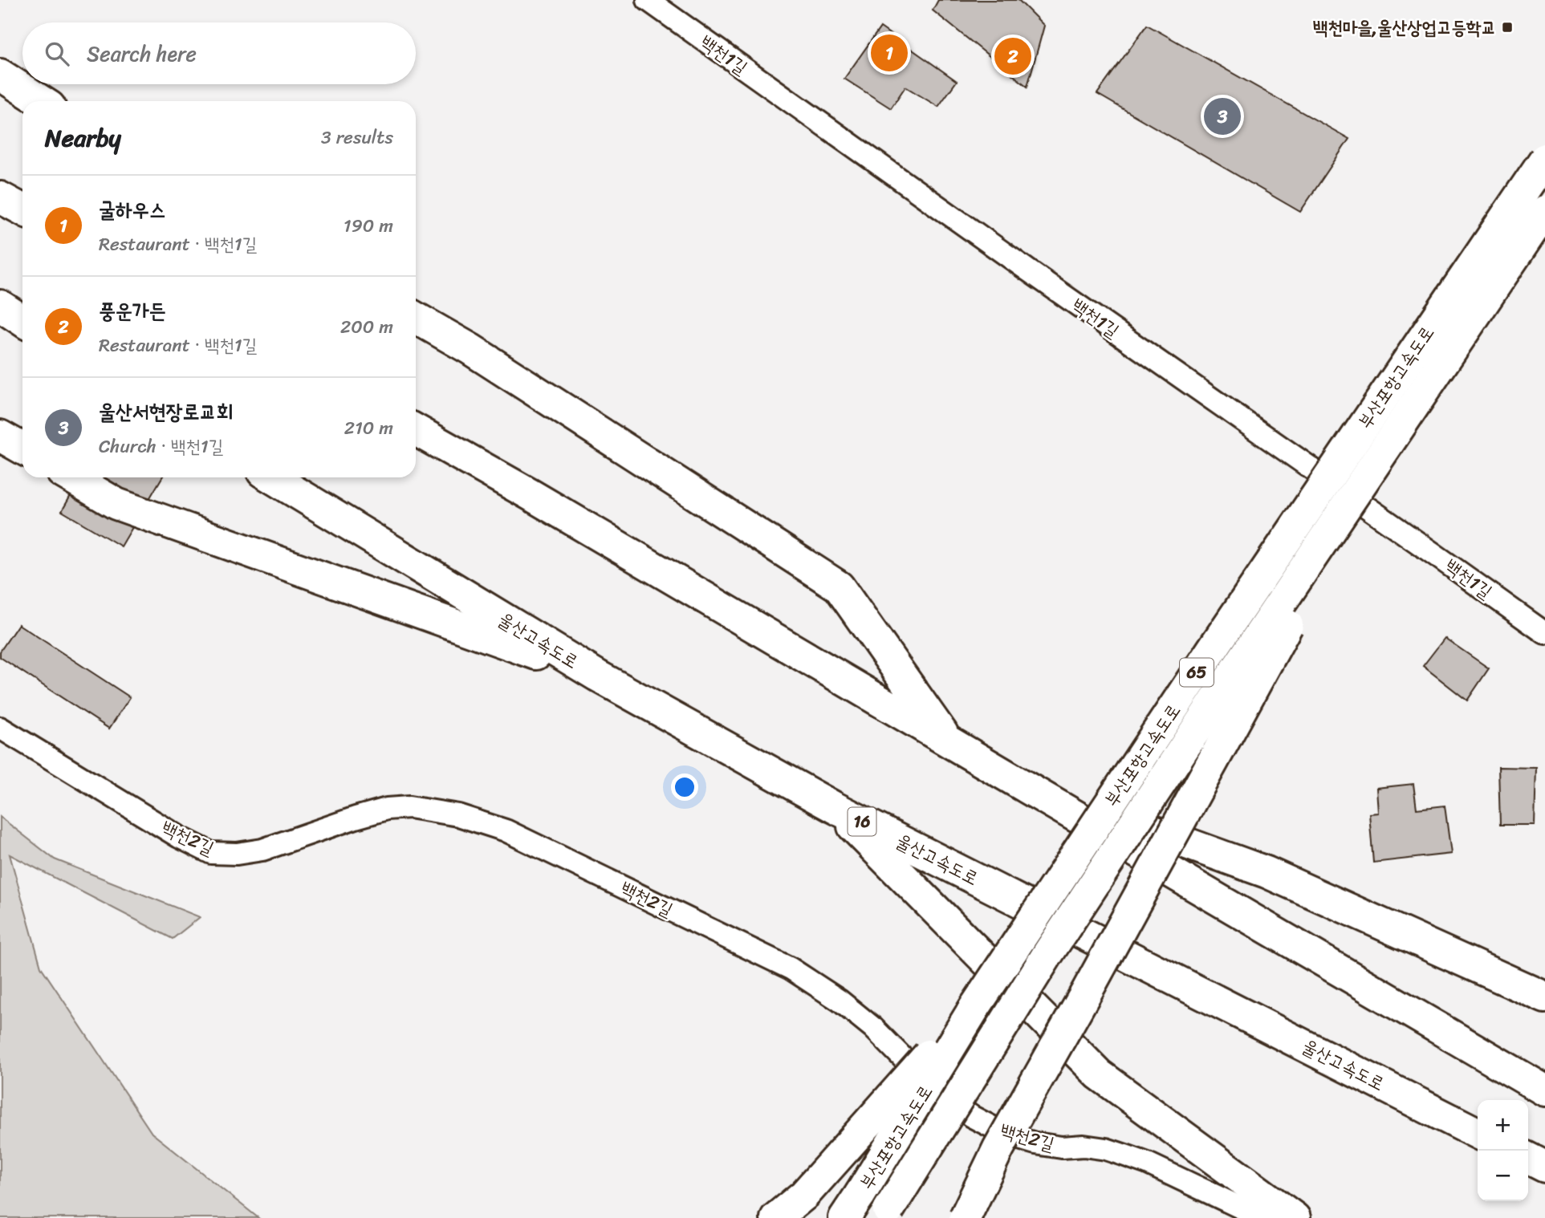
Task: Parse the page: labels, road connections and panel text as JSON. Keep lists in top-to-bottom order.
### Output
{
  "streets": {
    "highway": [
      "부산포항고속도로",
      "울산고속도로",
      "65",
      "16"
    ],
    "street": ["백천1길", "백천2길"]
  },
  "places": {
    "transit": ["백천마을,울산상업고등학교"]
  },
  "page": {
    "search": "Search here",
    "pins": ["1", "2", "3"],
    "heading": ["Nearby", "3 results"],
    "list": [
      {
        "mark": "1",
        "name": "굴하우스",
        "note": "Restaurant · 백천1길",
        "value": "190 m"
      },
      {
        "mark": "2",
        "name": "풍운가든",
        "note": "Restaurant · 백천1길",
        "value": "200 m"
      },
      {
        "mark": "3",
        "name": "울산서현장로교회",
        "note": "Church · 백천1길",
        "value": "210 m"
      }
    ],
    "map_buttons": ["+", "−"]
  }
}
